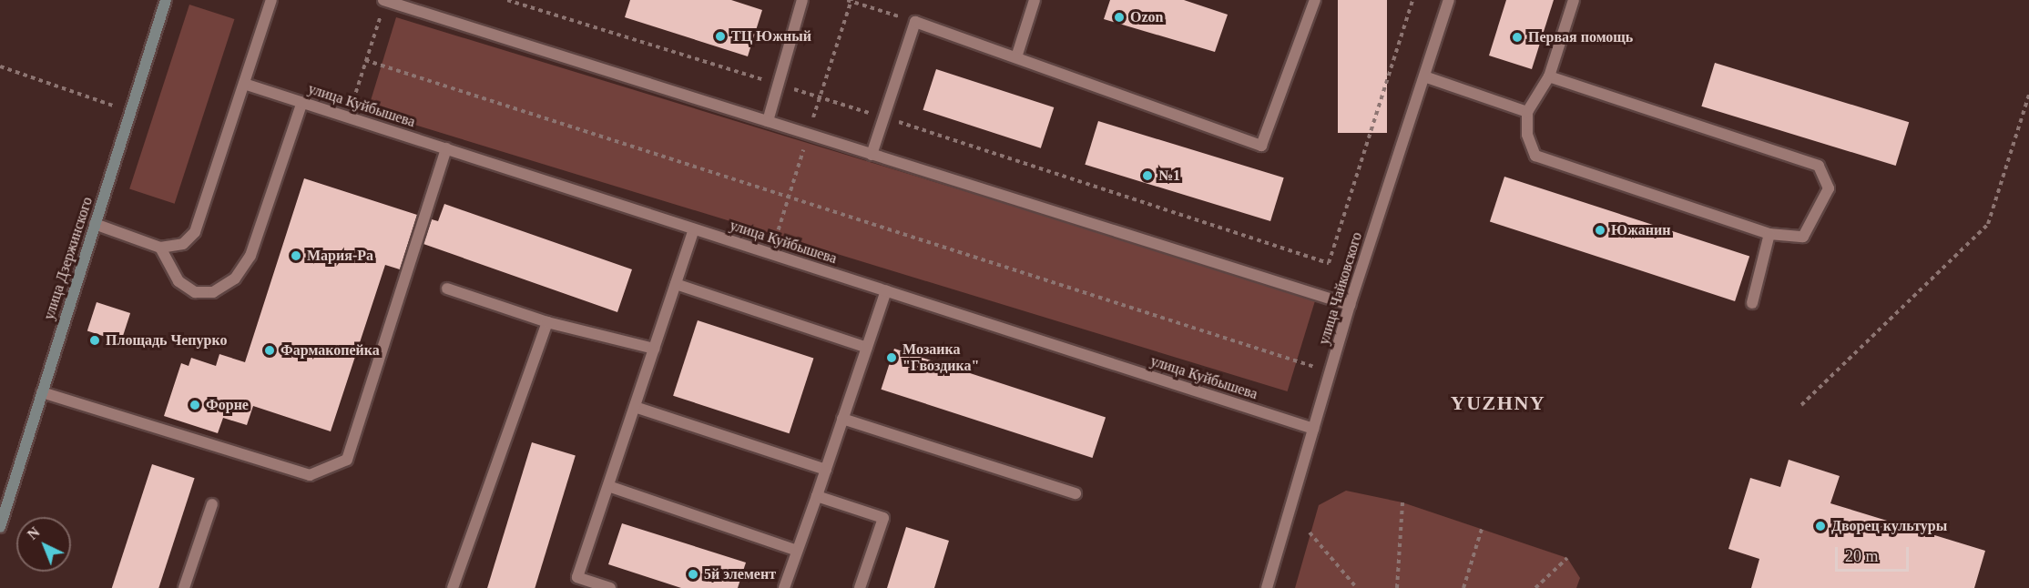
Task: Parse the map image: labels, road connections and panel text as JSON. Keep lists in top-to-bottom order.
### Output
{
  "streets": {
    "main road": ["улица Дзержинского"],
    "street": ["улица Куйбышева", "улица Чайковского"]
  },
  "crossings": [
    ["улица Куйбышева", "улица Чайковского"]
  ],
  "districts": ["YUZHNY"],
  "places": [
    "Ozon",
    "ТЦ Южный",
    "Первая помощь",
    "№1",
    "Южанин",
    "Мария-Ра",
    "Площадь Чепурко",
    "Фармакопейка",
    "Мозаика \"Гвоздика\"",
    "Форне",
    "Дворец культуры",
    "5й элемент"
  ],
  "scale_bar": "20 m",
  "north": "top left"
}
